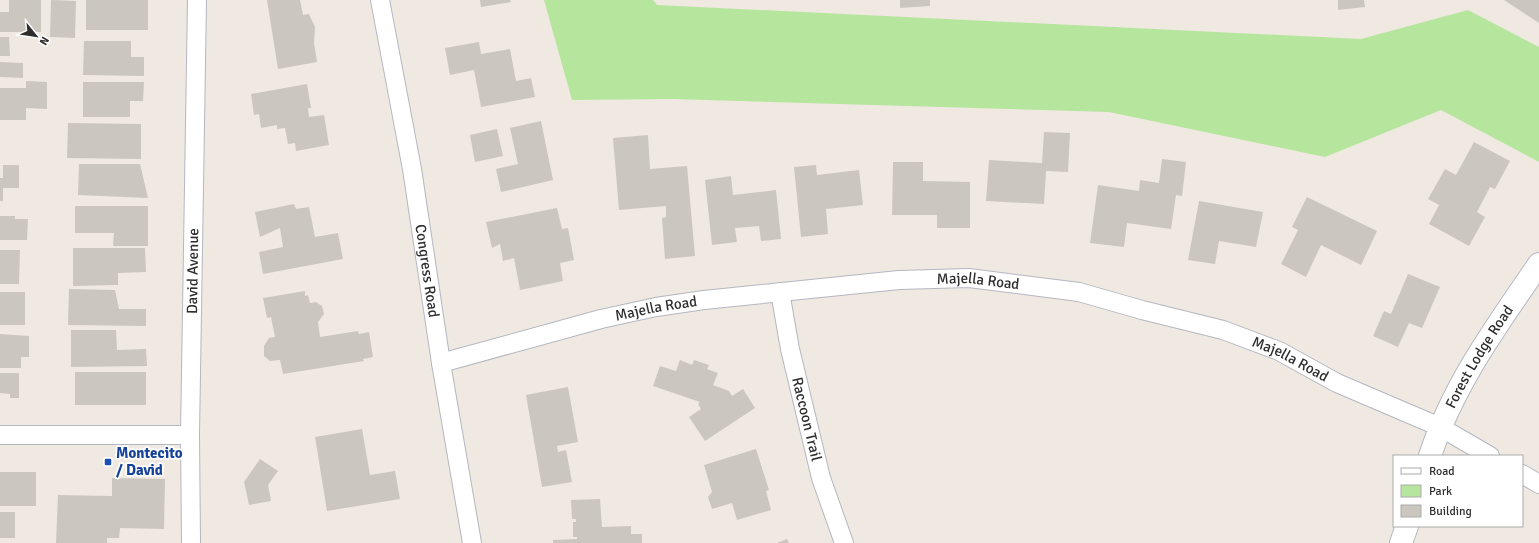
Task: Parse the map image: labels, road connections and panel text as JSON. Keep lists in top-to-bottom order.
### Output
{
  "streets": {
    "street": [
      "David Avenue",
      "Congress Road",
      "Majella Road",
      "Forest Lodge Road",
      "Raccoon Trail"
    ]
  },
  "crossings": [
    ["Congress Road", "Majella Road"],
    ["Majella Road", "Forest Lodge Road"],
    ["Majella Road", "Raccoon Trail"]
  ],
  "places": {
    "transit": ["Montecito / David"]
  },
  "legend": ["Road", "Park", "Building"],
  "north": "bottom right"
}
